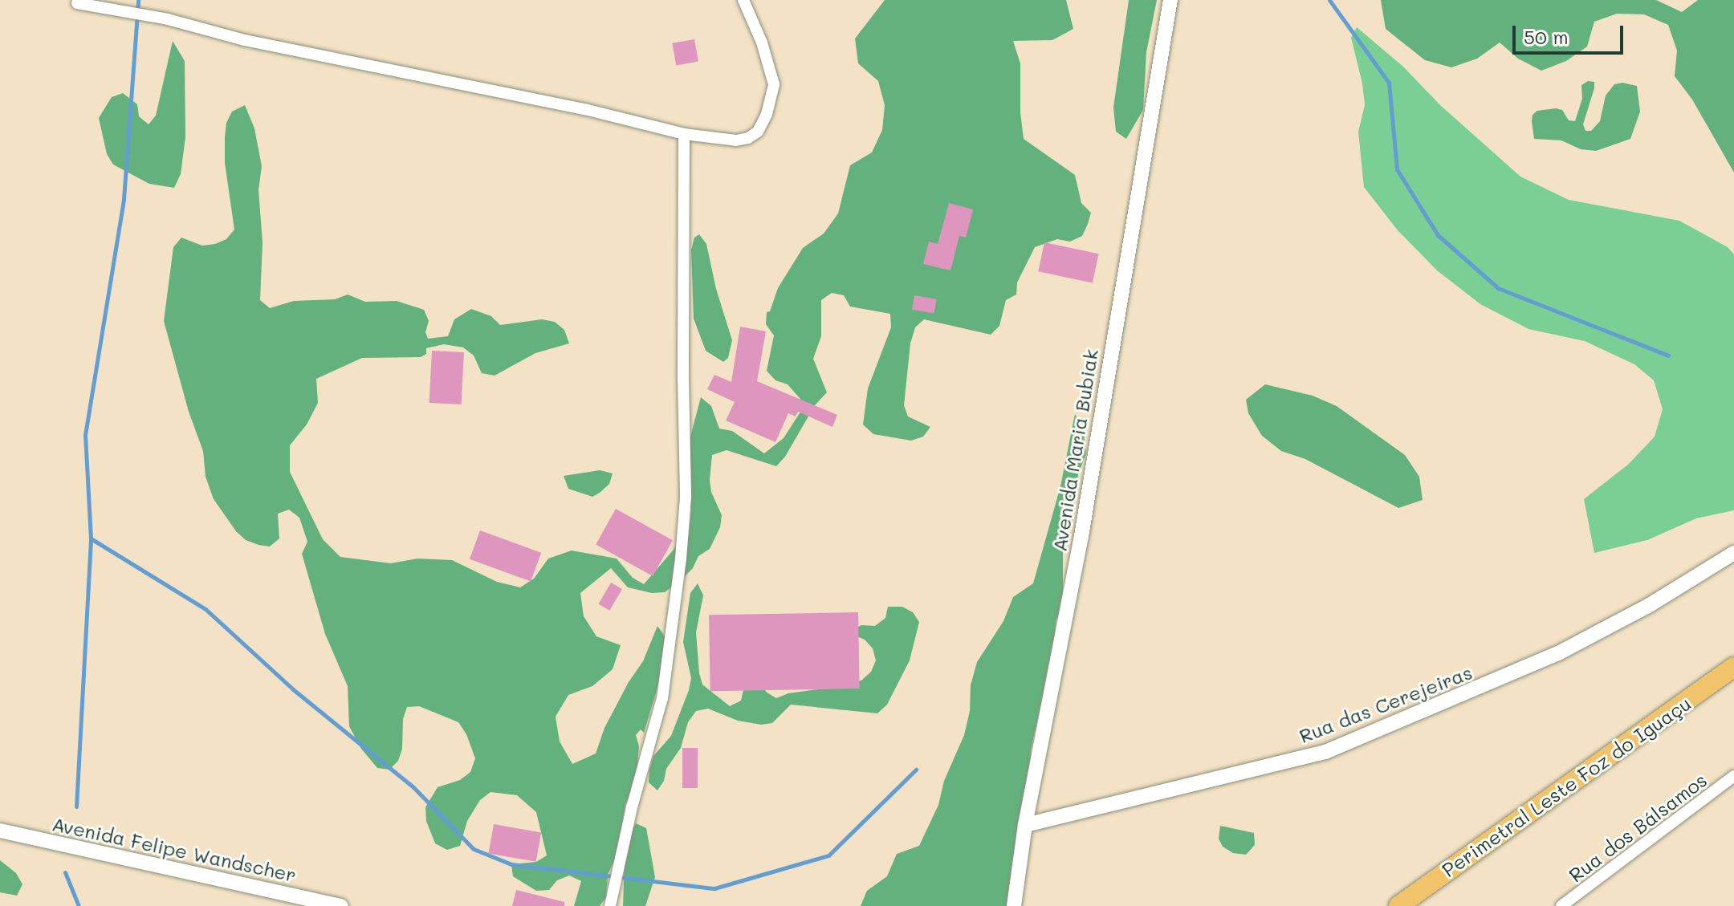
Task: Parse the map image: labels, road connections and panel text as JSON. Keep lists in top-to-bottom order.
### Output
{
  "streets": {
    "highway": ["Perimetral Leste Foz do Iguaçu"],
    "street": [
      "Avenida Maria Bubiak",
      "Rua das Cerejeiras",
      "Rua dos Bálsamos",
      "Avenida Felipe Wandscher"
    ]
  },
  "crossings": [
    ["Avenida Maria Bubiak", "Rua das Cerejeiras"]
  ],
  "scale_bar": "50 m"
}
